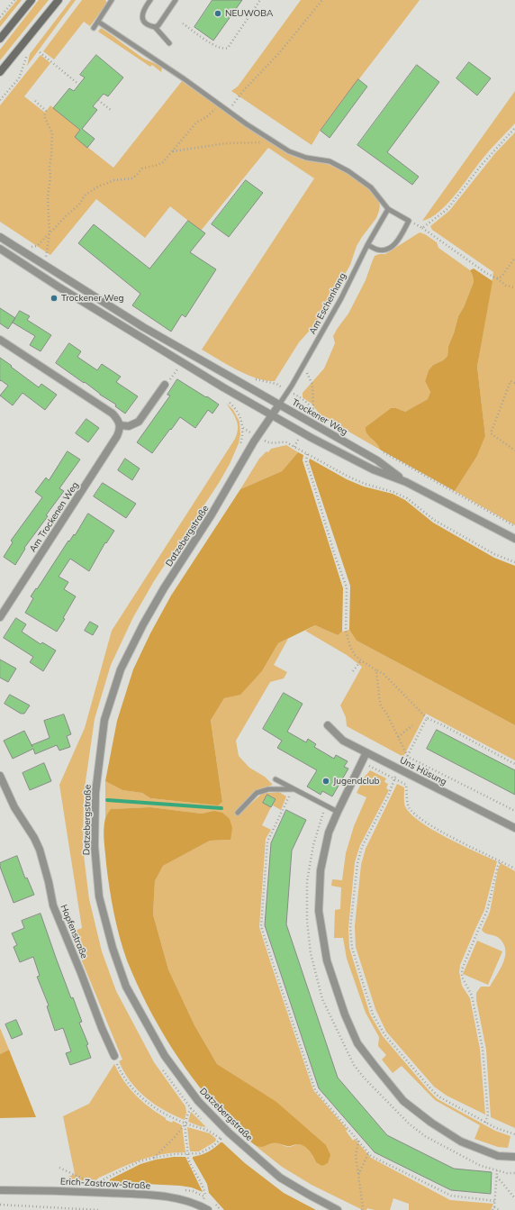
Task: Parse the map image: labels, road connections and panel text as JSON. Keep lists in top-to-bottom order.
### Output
{
  "streets": {
    "street": [
      "Trockener Weg",
      "Am Trockenen Weg",
      "Datzebergstraße",
      "Uns Hüsung",
      "Hopfenstraße",
      "Erich-Zastrow-Straße"
    ],
    "lane": ["Am Eschenhang"]
  },
  "crossings": [
    ["Am Eschenhang", "Trockener Weg"],
    ["Am Eschenhang", "Datzebergstraße"],
    ["Trockener Weg", "Datzebergstraße"]
  ],
  "places": ["NEUWOBA", "Trockener Weg", "Jugendclub"]
}
